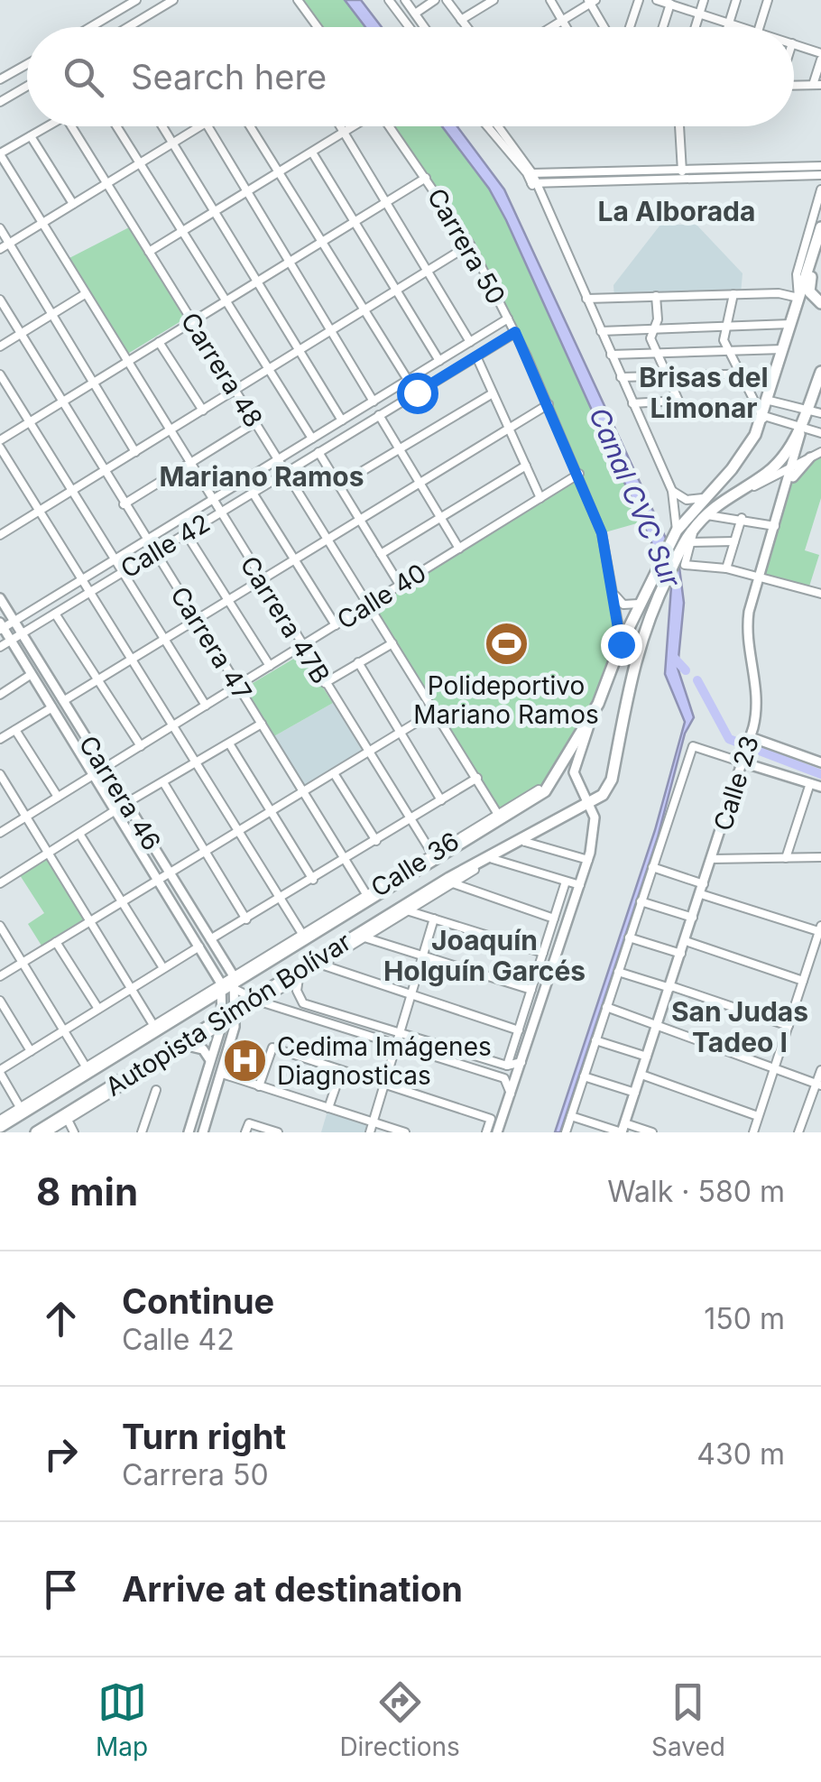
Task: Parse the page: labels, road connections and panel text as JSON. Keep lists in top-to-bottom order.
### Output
{
  "streets": {
    "highway": ["Autopista Simón Bolívar"],
    "main road": ["Calle 23", "Carrera 46"],
    "street": [
      "Carrera 50",
      "Carrera 48",
      "Calle 42",
      "Calle 40",
      "Carrera 47B",
      "Carrera 47",
      "Calle 36"
    ]
  },
  "crossings": [
    ["Carrera 50", "Calle 42"],
    ["Carrera 50", "Calle 40"],
    ["Carrera 50", "Autopista Simón Bolívar"],
    ["Carrera 48", "Calle 42"],
    ["Carrera 48", "Calle 40"],
    ["Carrera 48", "Calle 36"],
    ["Calle 42", "Carrera 47B"],
    ["Calle 42", "Carrera 47"],
    ["Calle 42", "Carrera 46"],
    ["Calle 40", "Carrera 47B"],
    ["Calle 40", "Carrera 47"],
    ["Calle 40", "Carrera 46"],
    ["Carrera 47B", "Calle 36"],
    ["Carrera 47", "Calle 36"],
    ["Carrera 46", "Autopista Simón Bolívar"],
    ["Calle 36", "Autopista Simón Bolívar"]
  ],
  "districts": [
    "La Alborada",
    "Brisas del Limonar",
    "Mariano Ramos",
    "Joaquín Holguín Garcés",
    "San Judas Tadeo I"
  ],
  "water": ["Canal CVC Sur"],
  "places": {
    "sports": ["Polideportivo Mariano Ramos"],
    "hospital": ["Cedima Imágenes Diagnosticas"]
  },
  "page": {
    "search": "Search here",
    "heading": ["8 min", "Walk · 580 m"],
    "list": [
      ["Continue", "Calle 42", "150 m"],
      ["Turn right", "Carrera 50", "430 m"],
      "Arrive at destination"
    ],
    "nav": ["Map", "Directions", "Saved"]
  }
}
